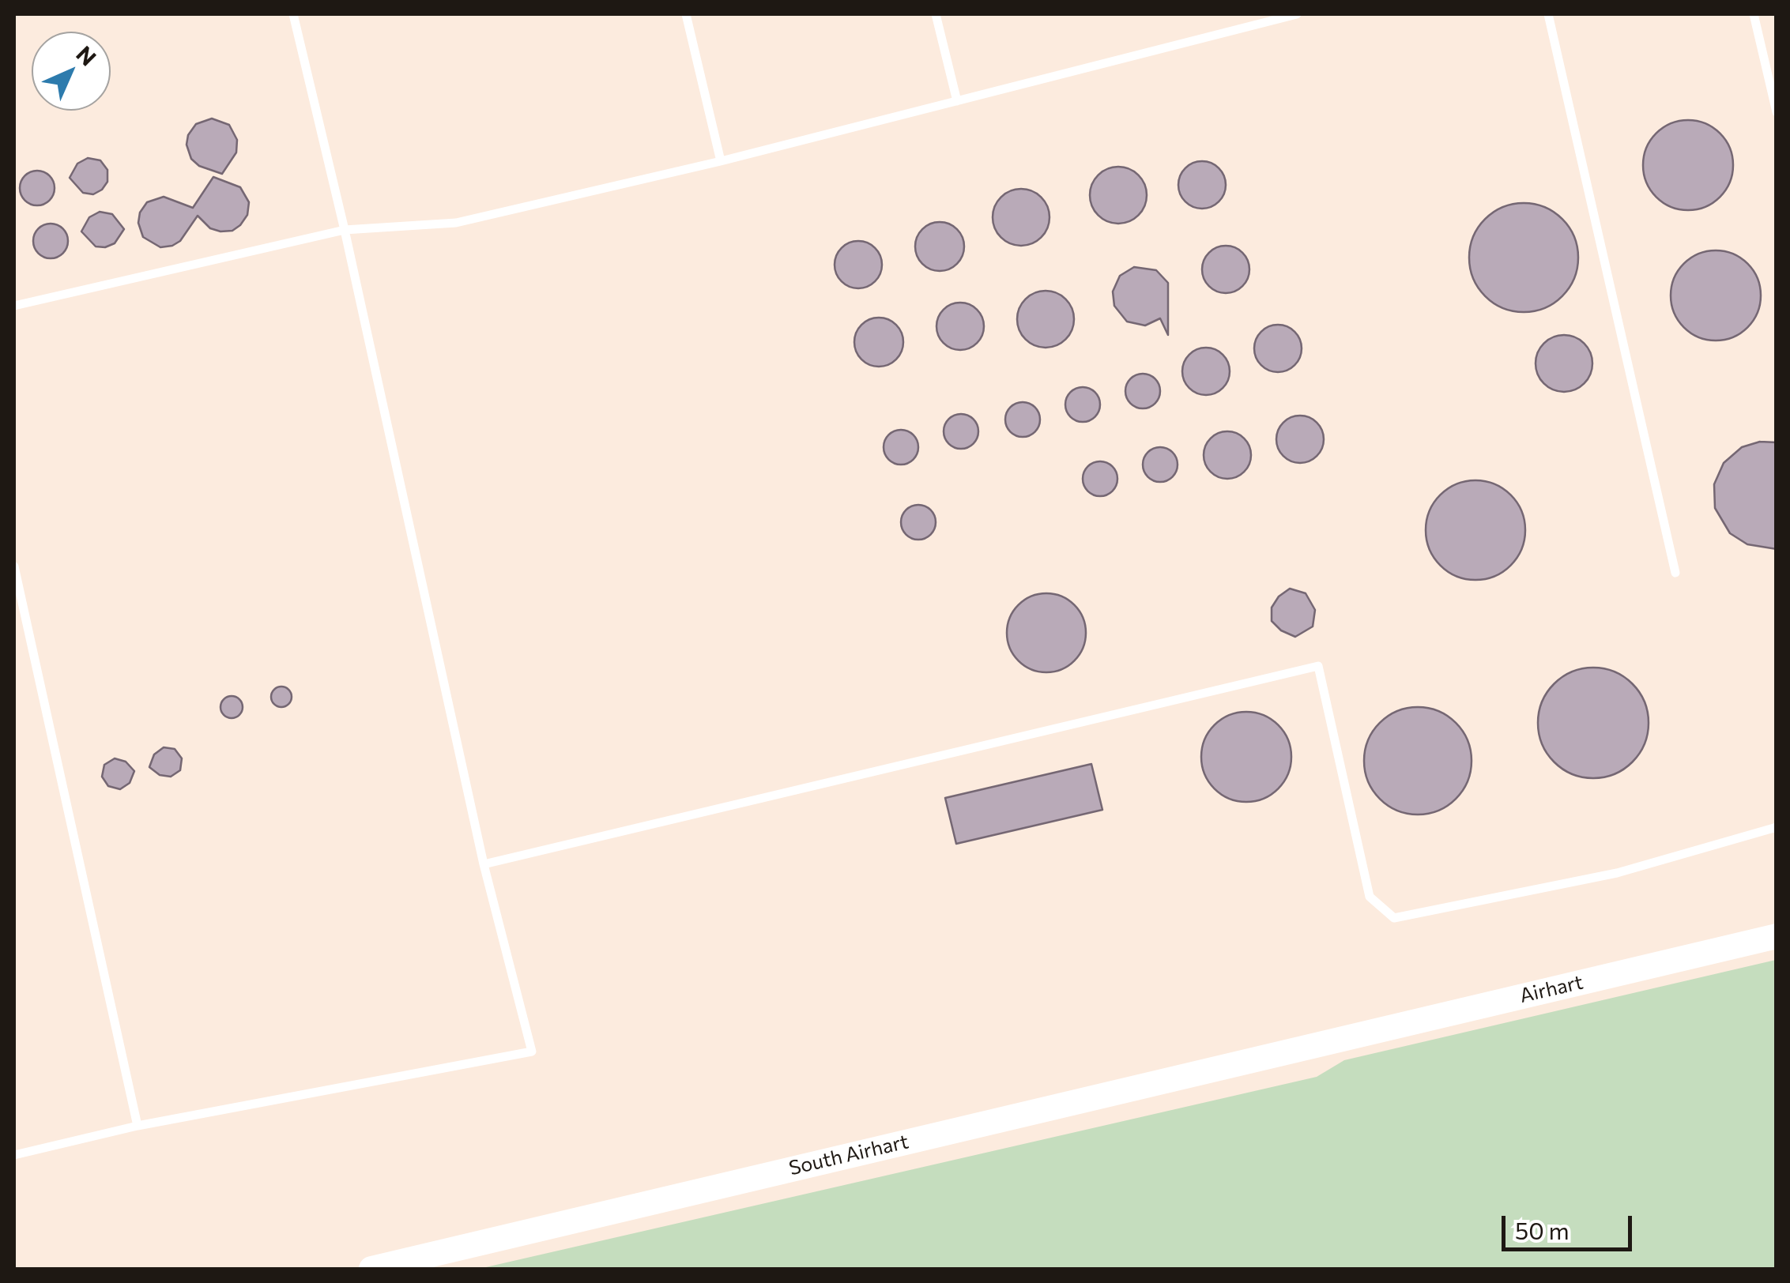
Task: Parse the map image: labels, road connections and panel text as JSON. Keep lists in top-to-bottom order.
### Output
{
  "streets": {
    "street": ["Airhart", "South Airhart"]
  },
  "crossings": [
    ["Airhart", "South Airhart"]
  ],
  "scale_bar": "50 m",
  "north": "top right"
}
